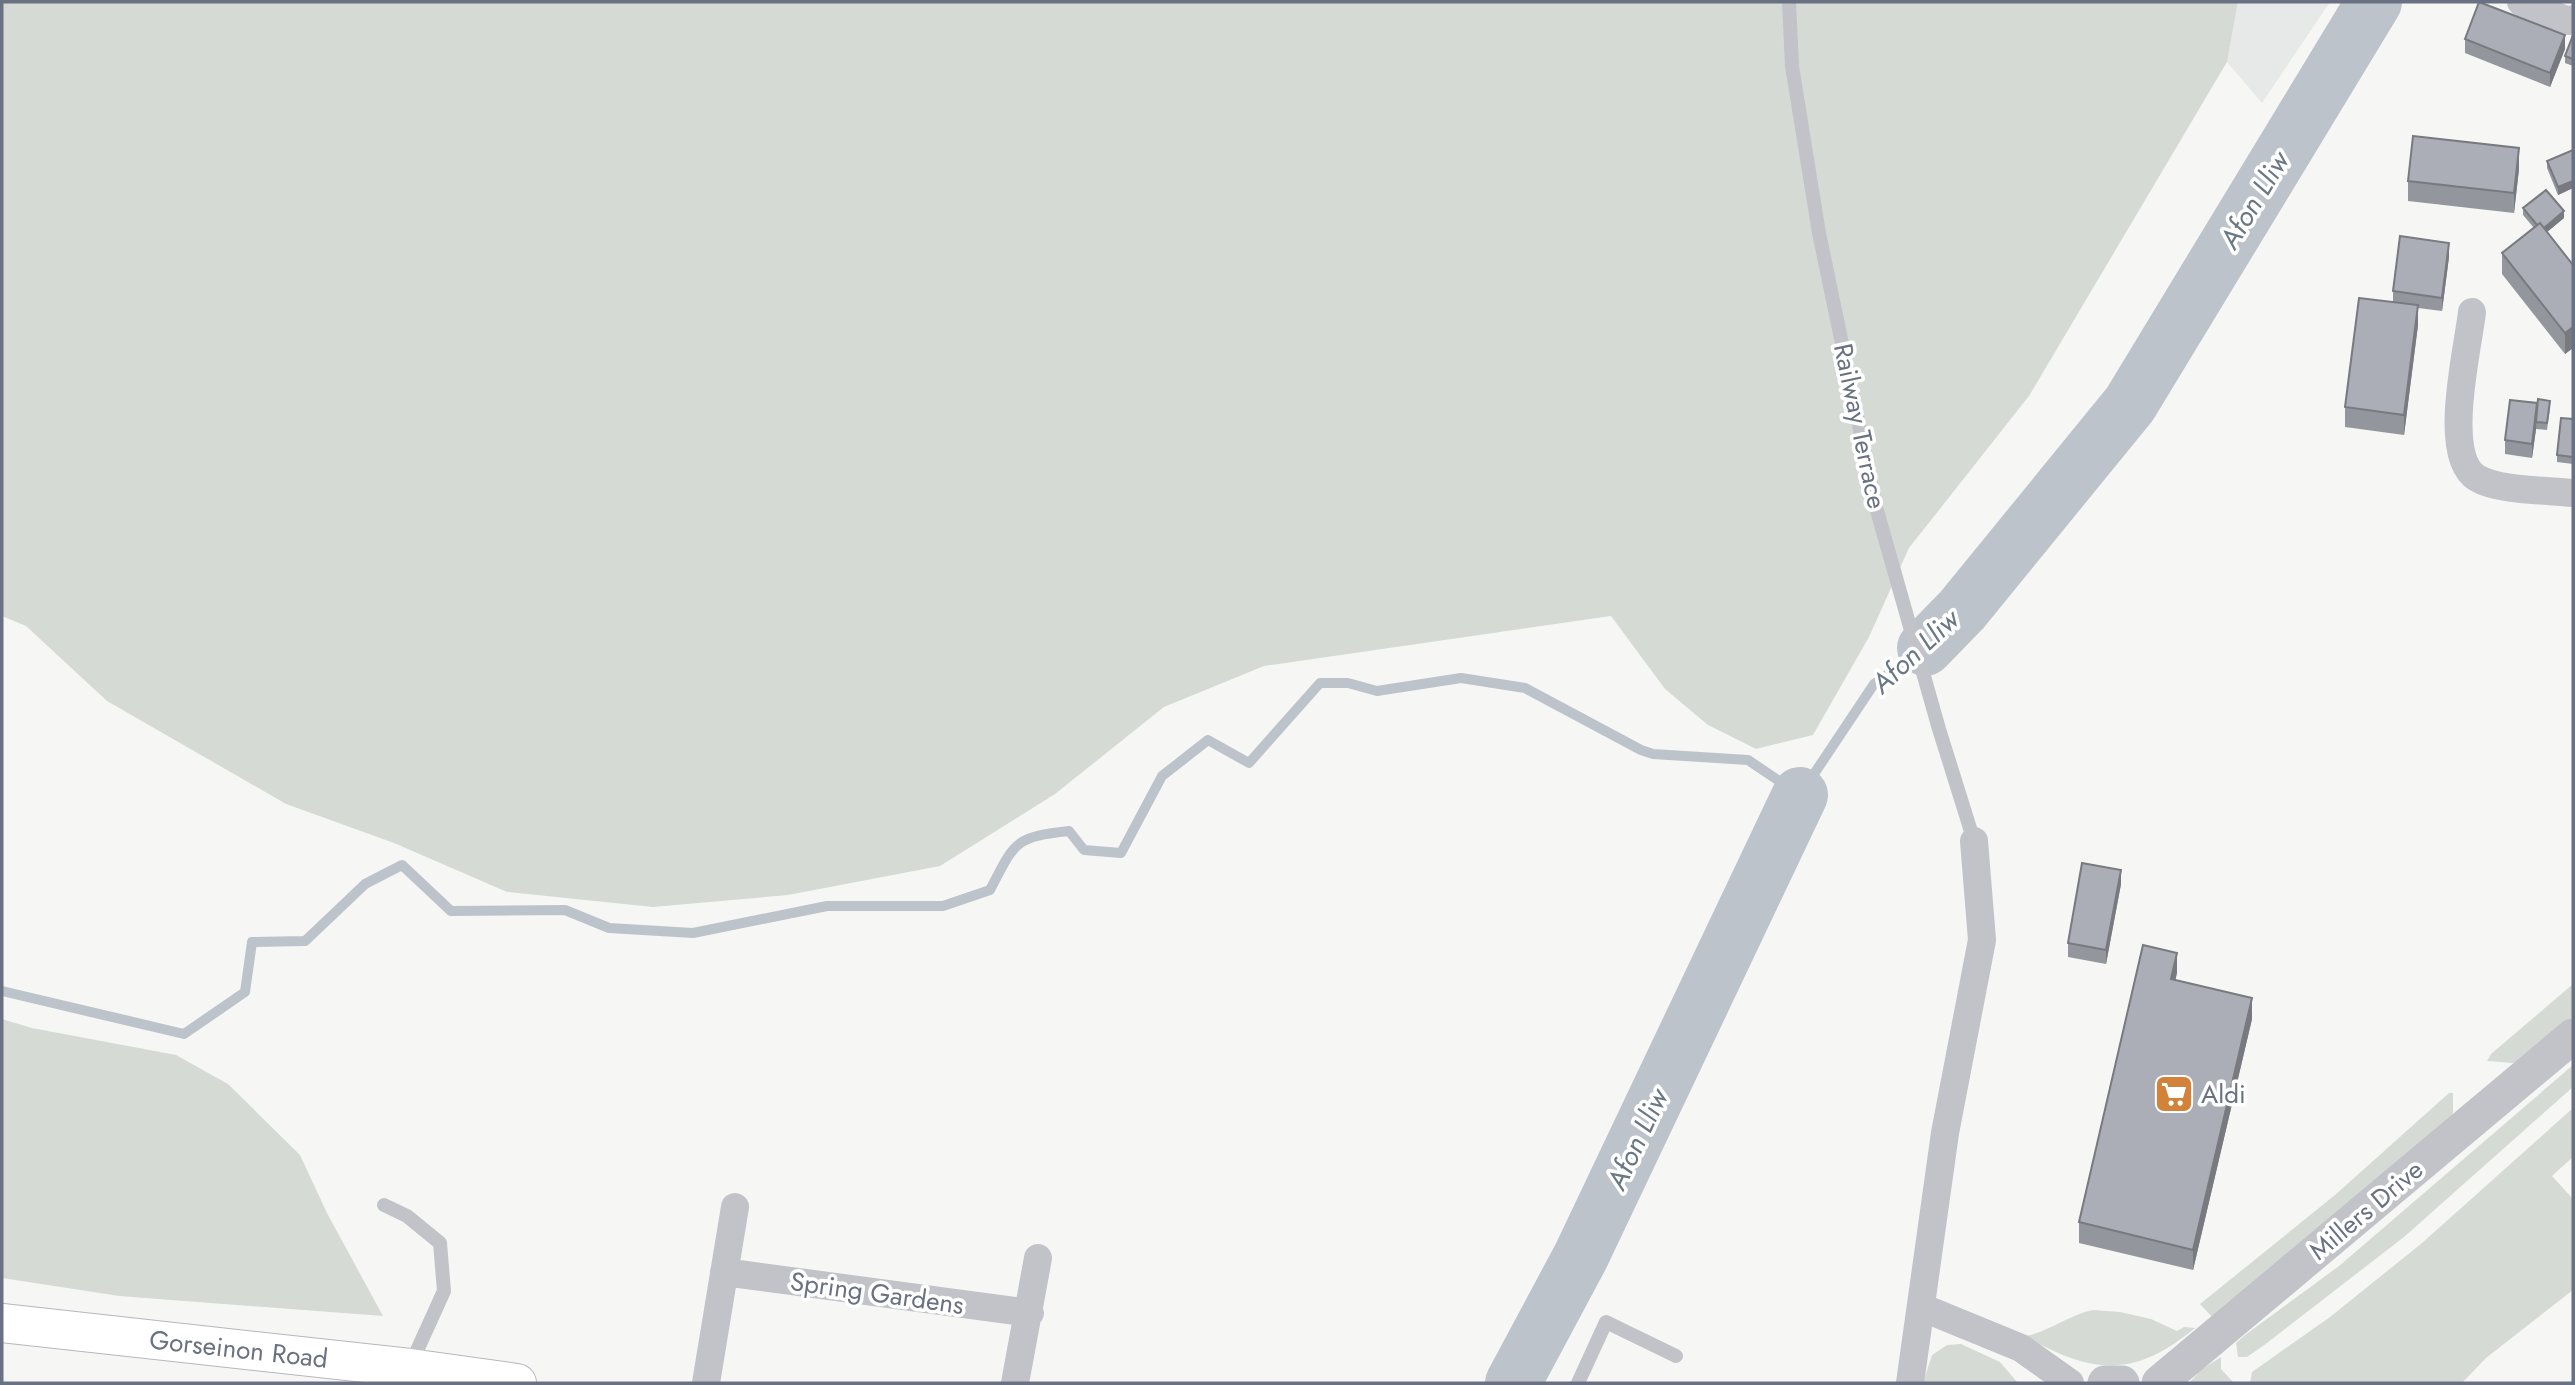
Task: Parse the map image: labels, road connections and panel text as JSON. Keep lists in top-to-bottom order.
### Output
{
  "streets": {
    "main road": ["Gorseinon Road"],
    "street": ["Millers Drive", "Spring Gardens"],
    "lane": ["Railway Terrace"]
  },
  "water": ["Afon Lliw"],
  "places": {
    "supermarket": ["Aldi"]
  }
}
